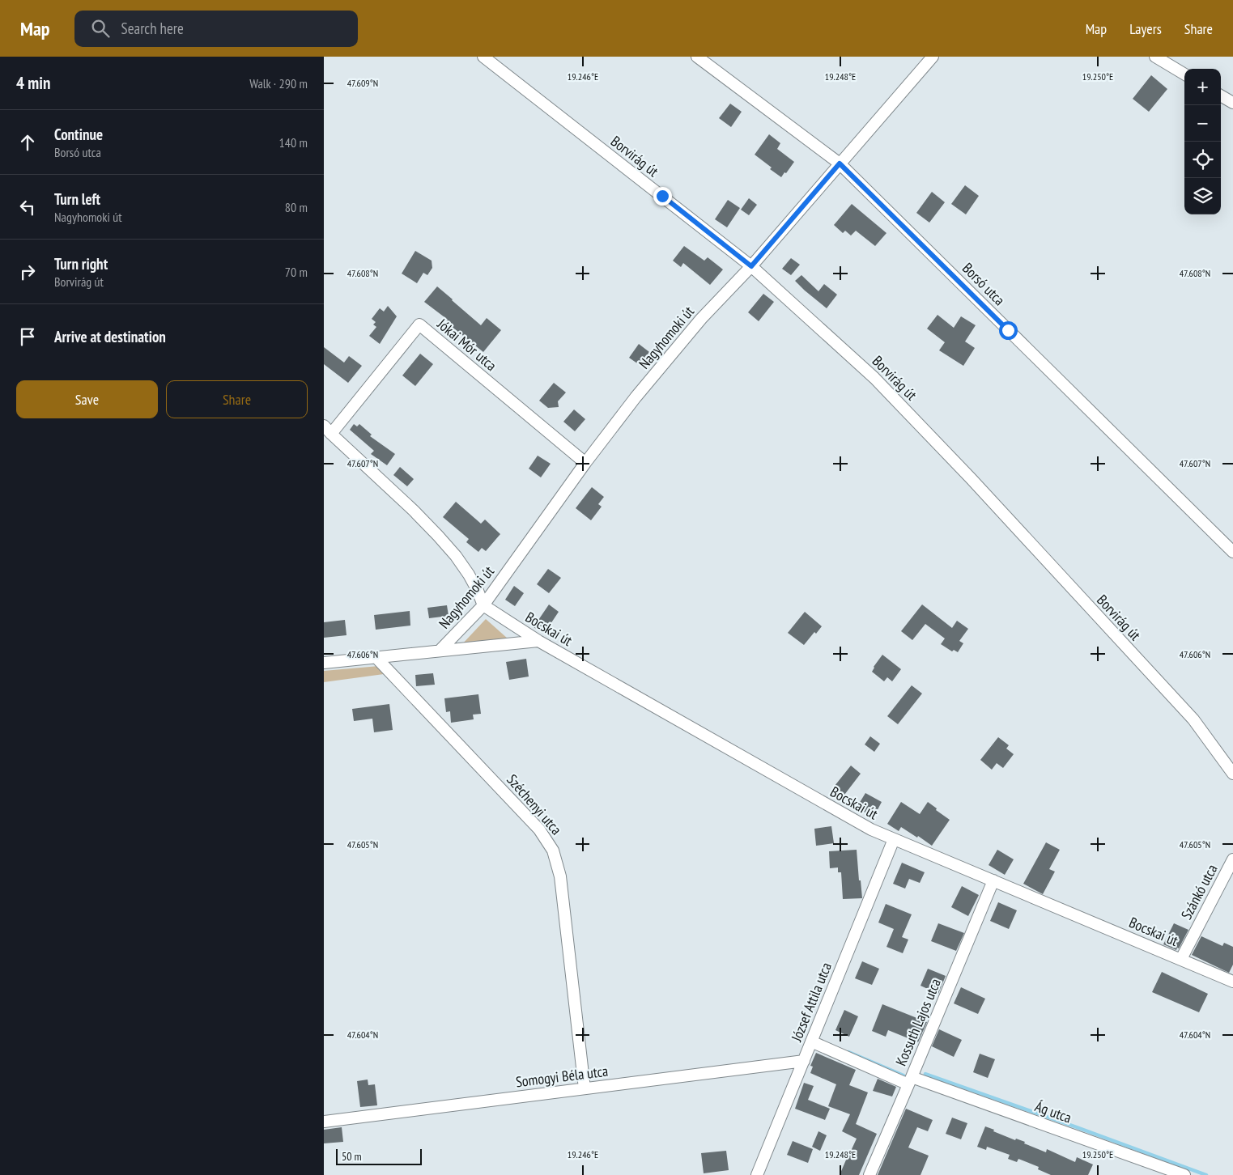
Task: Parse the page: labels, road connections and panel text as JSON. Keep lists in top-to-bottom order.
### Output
{
  "streets": {
    "street": [
      "Borvirág út",
      "Borsó utca",
      "Nagyhomoki út",
      "Jókai Mór utca",
      "Bocskai út",
      "Széchenyi utca",
      "Szánkó utca",
      "József Attila utca",
      "Kossuth Lajos utca",
      "Somogyi Béla utca",
      "Ág utca"
    ]
  },
  "crossings": [
    ["Borvirág út", "Nagyhomoki út"],
    ["Borsó utca", "Nagyhomoki út"],
    ["Nagyhomoki út", "Jókai Mór utca"],
    ["Nagyhomoki út", "Bocskai út"],
    ["Nagyhomoki út", "Széchenyi utca"],
    ["Bocskai út", "Szánkó utca"],
    ["Bocskai út", "József Attila utca"],
    ["Bocskai út", "Kossuth Lajos utca"],
    ["Széchenyi utca", "Somogyi Béla utca"],
    ["József Attila utca", "Somogyi Béla utca"],
    ["József Attila utca", "Ág utca"],
    ["Kossuth Lajos utca", "Ág utca"]
  ],
  "scale_bar": "50 m",
  "page": {
    "header": "Map",
    "search": "Search here",
    "nav": ["Map", "Layers", "Share"],
    "heading": ["4 min", "Walk · 290 m"],
    "map_buttons": ["+", "−"],
    "list": [
      ["Continue", "Borsó utca", "140 m"],
      ["Turn left", "Nagyhomoki út", "80 m"],
      ["Turn right", "Borvirág út", "70 m"],
      "Arrive at destination"
    ],
    "buttons": ["Save", "Share"],
    "scale": "50 m"
  },
  "coordinates": [
    "19.246°E",
    "19.248°E",
    "19.250°E",
    "47.609°N",
    "47.608°N",
    "47.607°N",
    "47.606°N",
    "47.605°N",
    "47.604°N"
  ]
}
